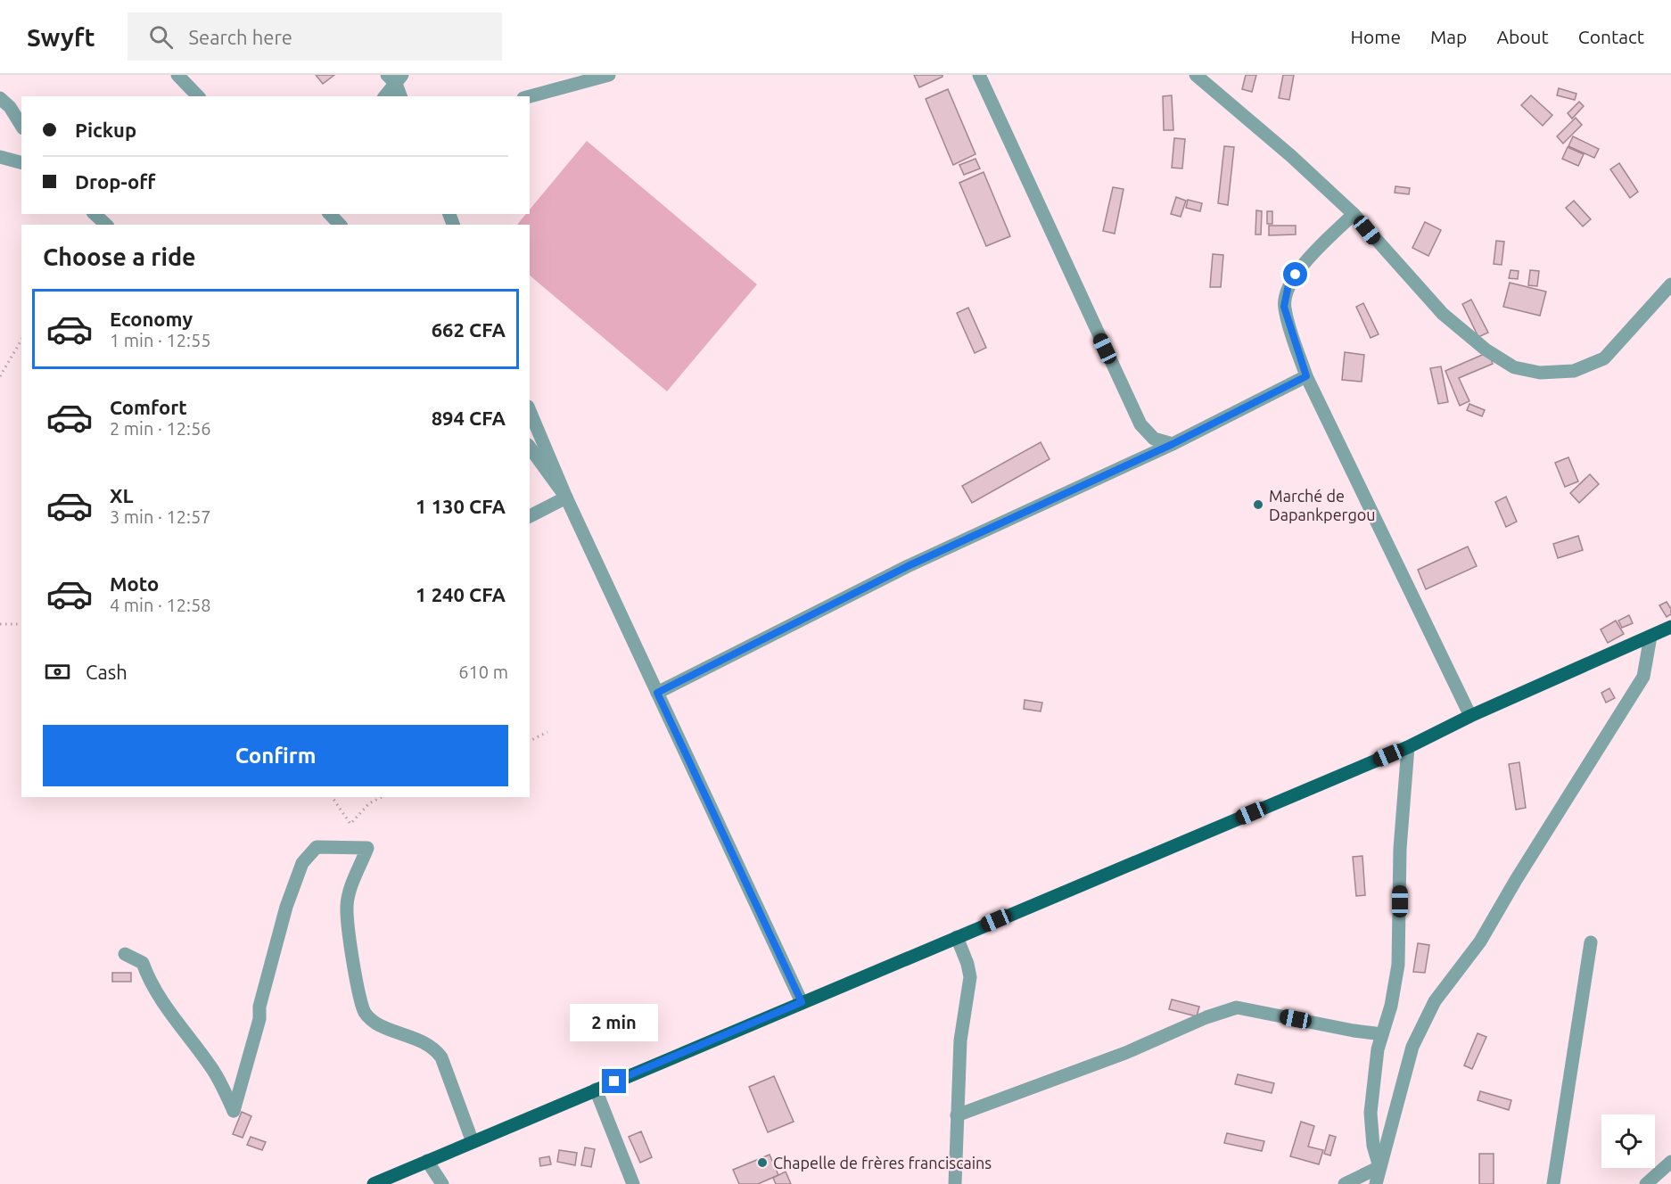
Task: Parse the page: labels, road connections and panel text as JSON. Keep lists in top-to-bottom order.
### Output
{
  "places": ["Marché de Dapankpergou", "Chapelle de frères franciscains"],
  "page": {
    "header": "Swyft",
    "search": "Search here",
    "nav": [
      "Home",
      "Map",
      "About",
      "Contact"
    ],
    "banner": ["Pickup", "Drop-off"],
    "heading": "Choose a ride",
    "list": [
      {
        "name": "Economy",
        "note": "1 min · 12:55",
        "value": "662 CFA"
      },
      {
        "name": "Comfort",
        "note": "2 min · 12:56",
        "value": "894 CFA"
      },
      {
        "name": "XL",
        "note": "3 min · 12:57",
        "value": "1 130 CFA"
      },
      {
        "name": "Moto",
        "note": "4 min · 12:58",
        "value": "1 240 CFA"
      }
    ],
    "pay": ["Cash", "610 m"],
    "buttons": "Confirm",
    "bubble": "2 min"
  }
}
